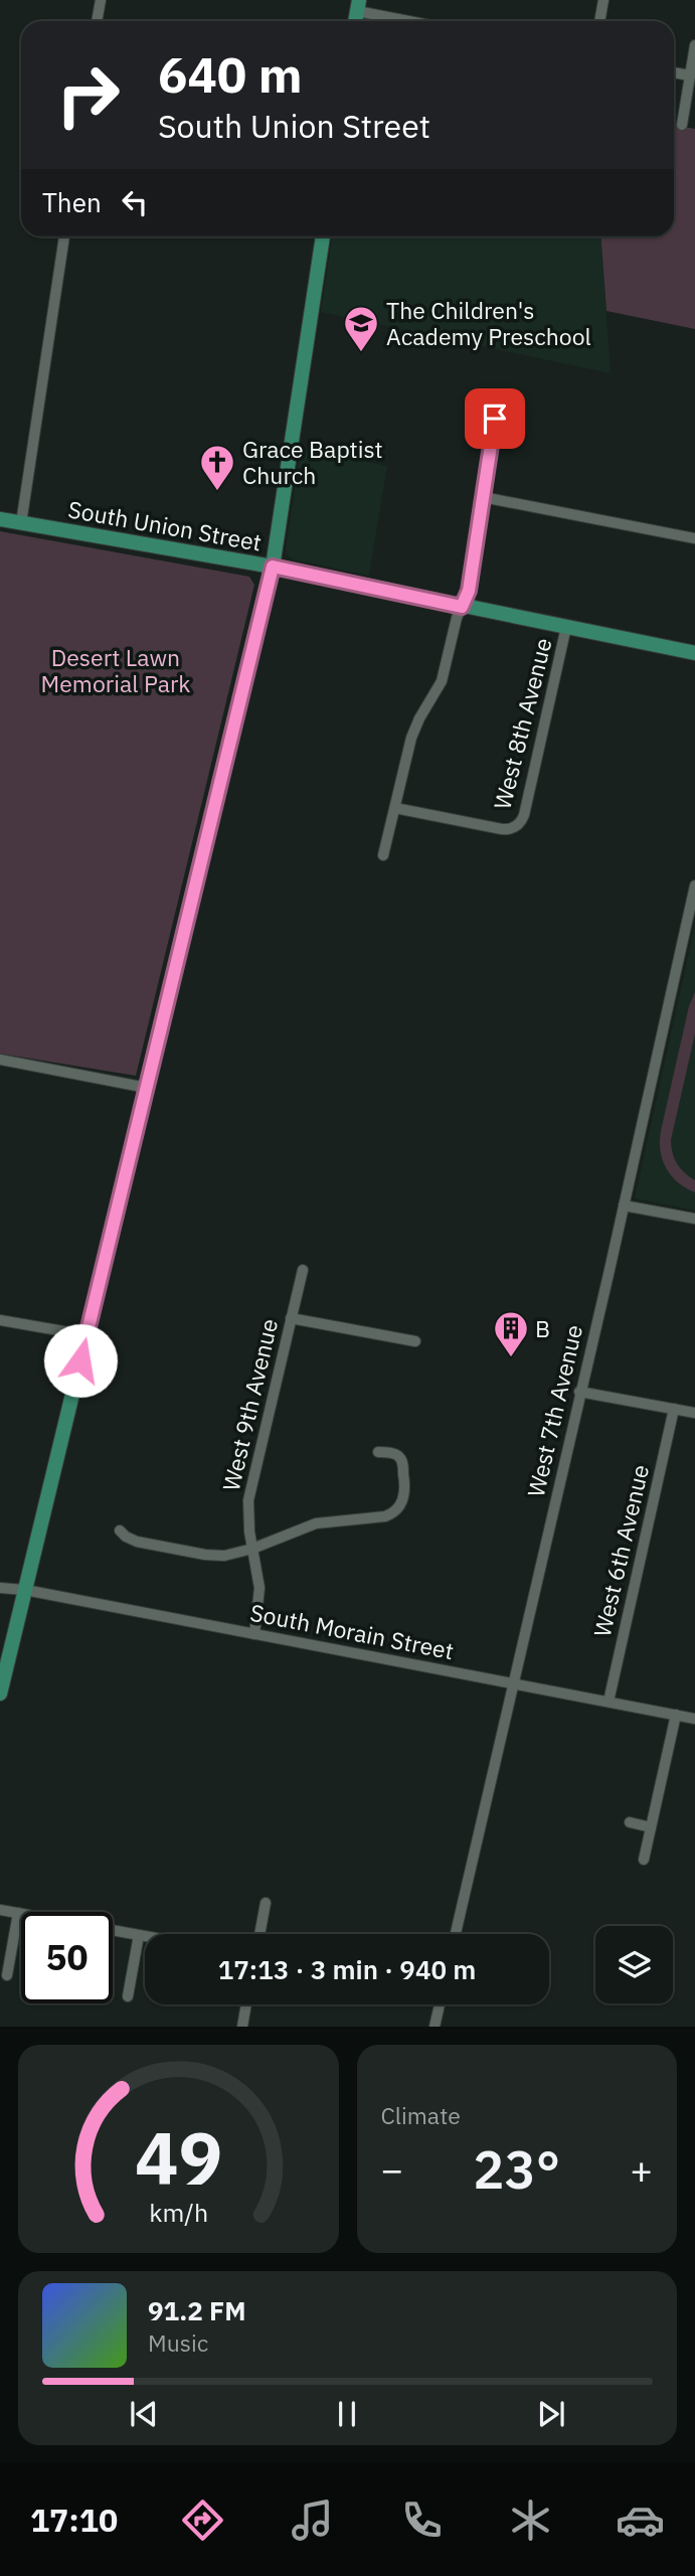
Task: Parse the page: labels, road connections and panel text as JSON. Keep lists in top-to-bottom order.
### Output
{
  "streets": {
    "main road": ["South Union Street"],
    "street": [
      "West 8th Avenue",
      "West 9th Avenue",
      "West 7th Avenue",
      "West 6th Avenue",
      "South Morain Street"
    ]
  },
  "crossings": [
    ["South Union Street", "West 8th Avenue"],
    ["West 9th Avenue", "South Morain Street"],
    ["West 7th Avenue", "South Morain Street"],
    ["West 6th Avenue", "South Morain Street"]
  ],
  "parks": ["Desert Lawn Memorial Park"],
  "places": {
    "school or university": ["The Children's Academy Preschool"],
    "church": ["Grace Baptist Church"],
    "building": ["B"]
  },
  "page": {
    "turn": ["640 m", "South Union Street"],
    "then": "Then",
    "limit": "50",
    "trip": "17:13 · 3 min · 940 m",
    "tile": "Climate",
    "heat": ["−", "23°", "+"],
    "song": ["91.2 FM", "Music"],
    "tabs": "17:10",
    "gauge": ["49", "km/h"]
  }
}
